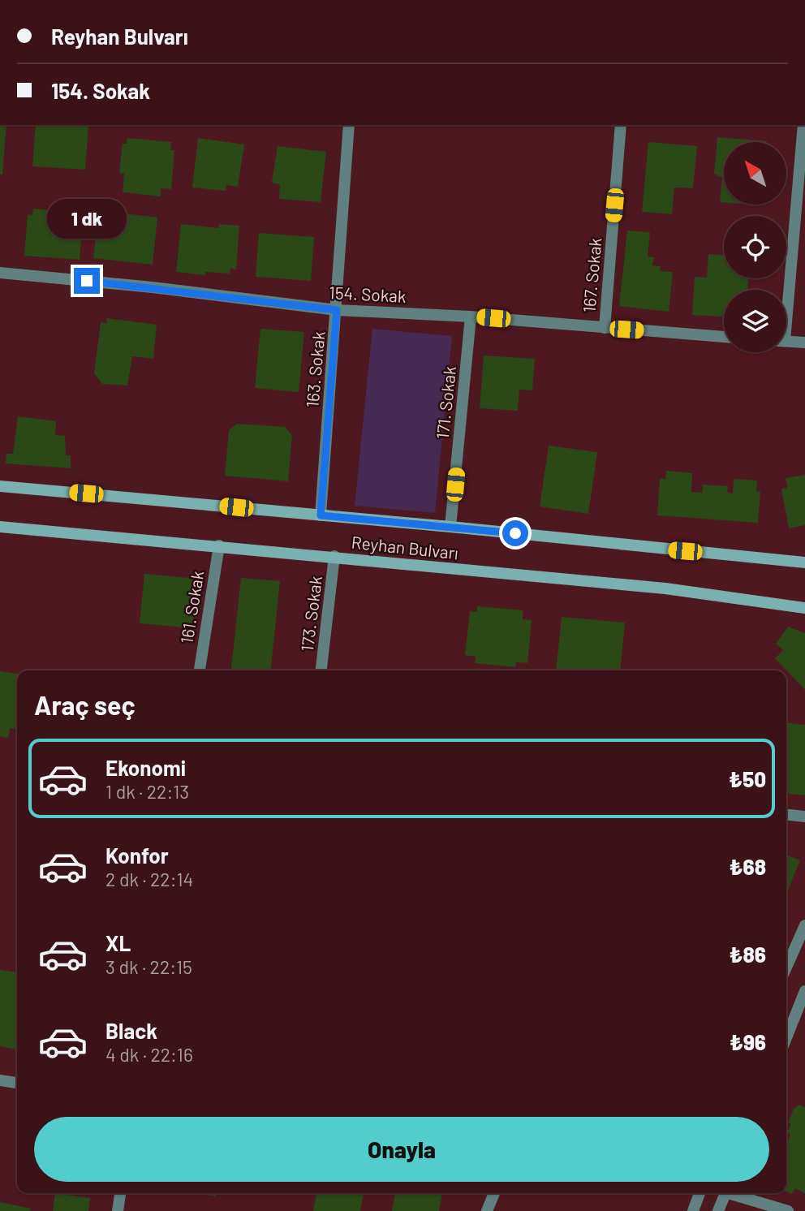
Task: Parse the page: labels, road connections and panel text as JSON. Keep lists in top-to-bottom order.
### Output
{
  "streets": {
    "main road": ["Reyhan Bulvarı"],
    "street": [
      "167. Sokak",
      "154. Sokak",
      "163. Sokak",
      "171. Sokak",
      "161. Sokak",
      "173. Sokak"
    ]
  },
  "crossings": [
    ["167. Sokak", "154. Sokak"],
    ["154. Sokak", "163. Sokak"],
    ["154. Sokak", "171. Sokak"],
    ["163. Sokak", "Reyhan Bulvarı"],
    ["171. Sokak", "Reyhan Bulvarı"],
    ["Reyhan Bulvarı", "161. Sokak"],
    ["Reyhan Bulvarı", "173. Sokak"]
  ],
  "north": "top left",
  "page": {
    "banner": ["Reyhan Bulvarı", "154. Sokak"],
    "bubble": "1 dk",
    "heading": "Araç seç",
    "list": [
      {
        "name": "Ekonomi",
        "note": "1 dk · 22:13",
        "value": "₺50"
      },
      {
        "name": "Konfor",
        "note": "2 dk · 22:14",
        "value": "₺68"
      },
      {
        "name": "XL",
        "note": "3 dk · 22:15",
        "value": "₺86"
      },
      {
        "name": "Black",
        "note": "4 dk · 22:16",
        "value": "₺96"
      }
    ],
    "buttons": "Onayla"
  }
}
